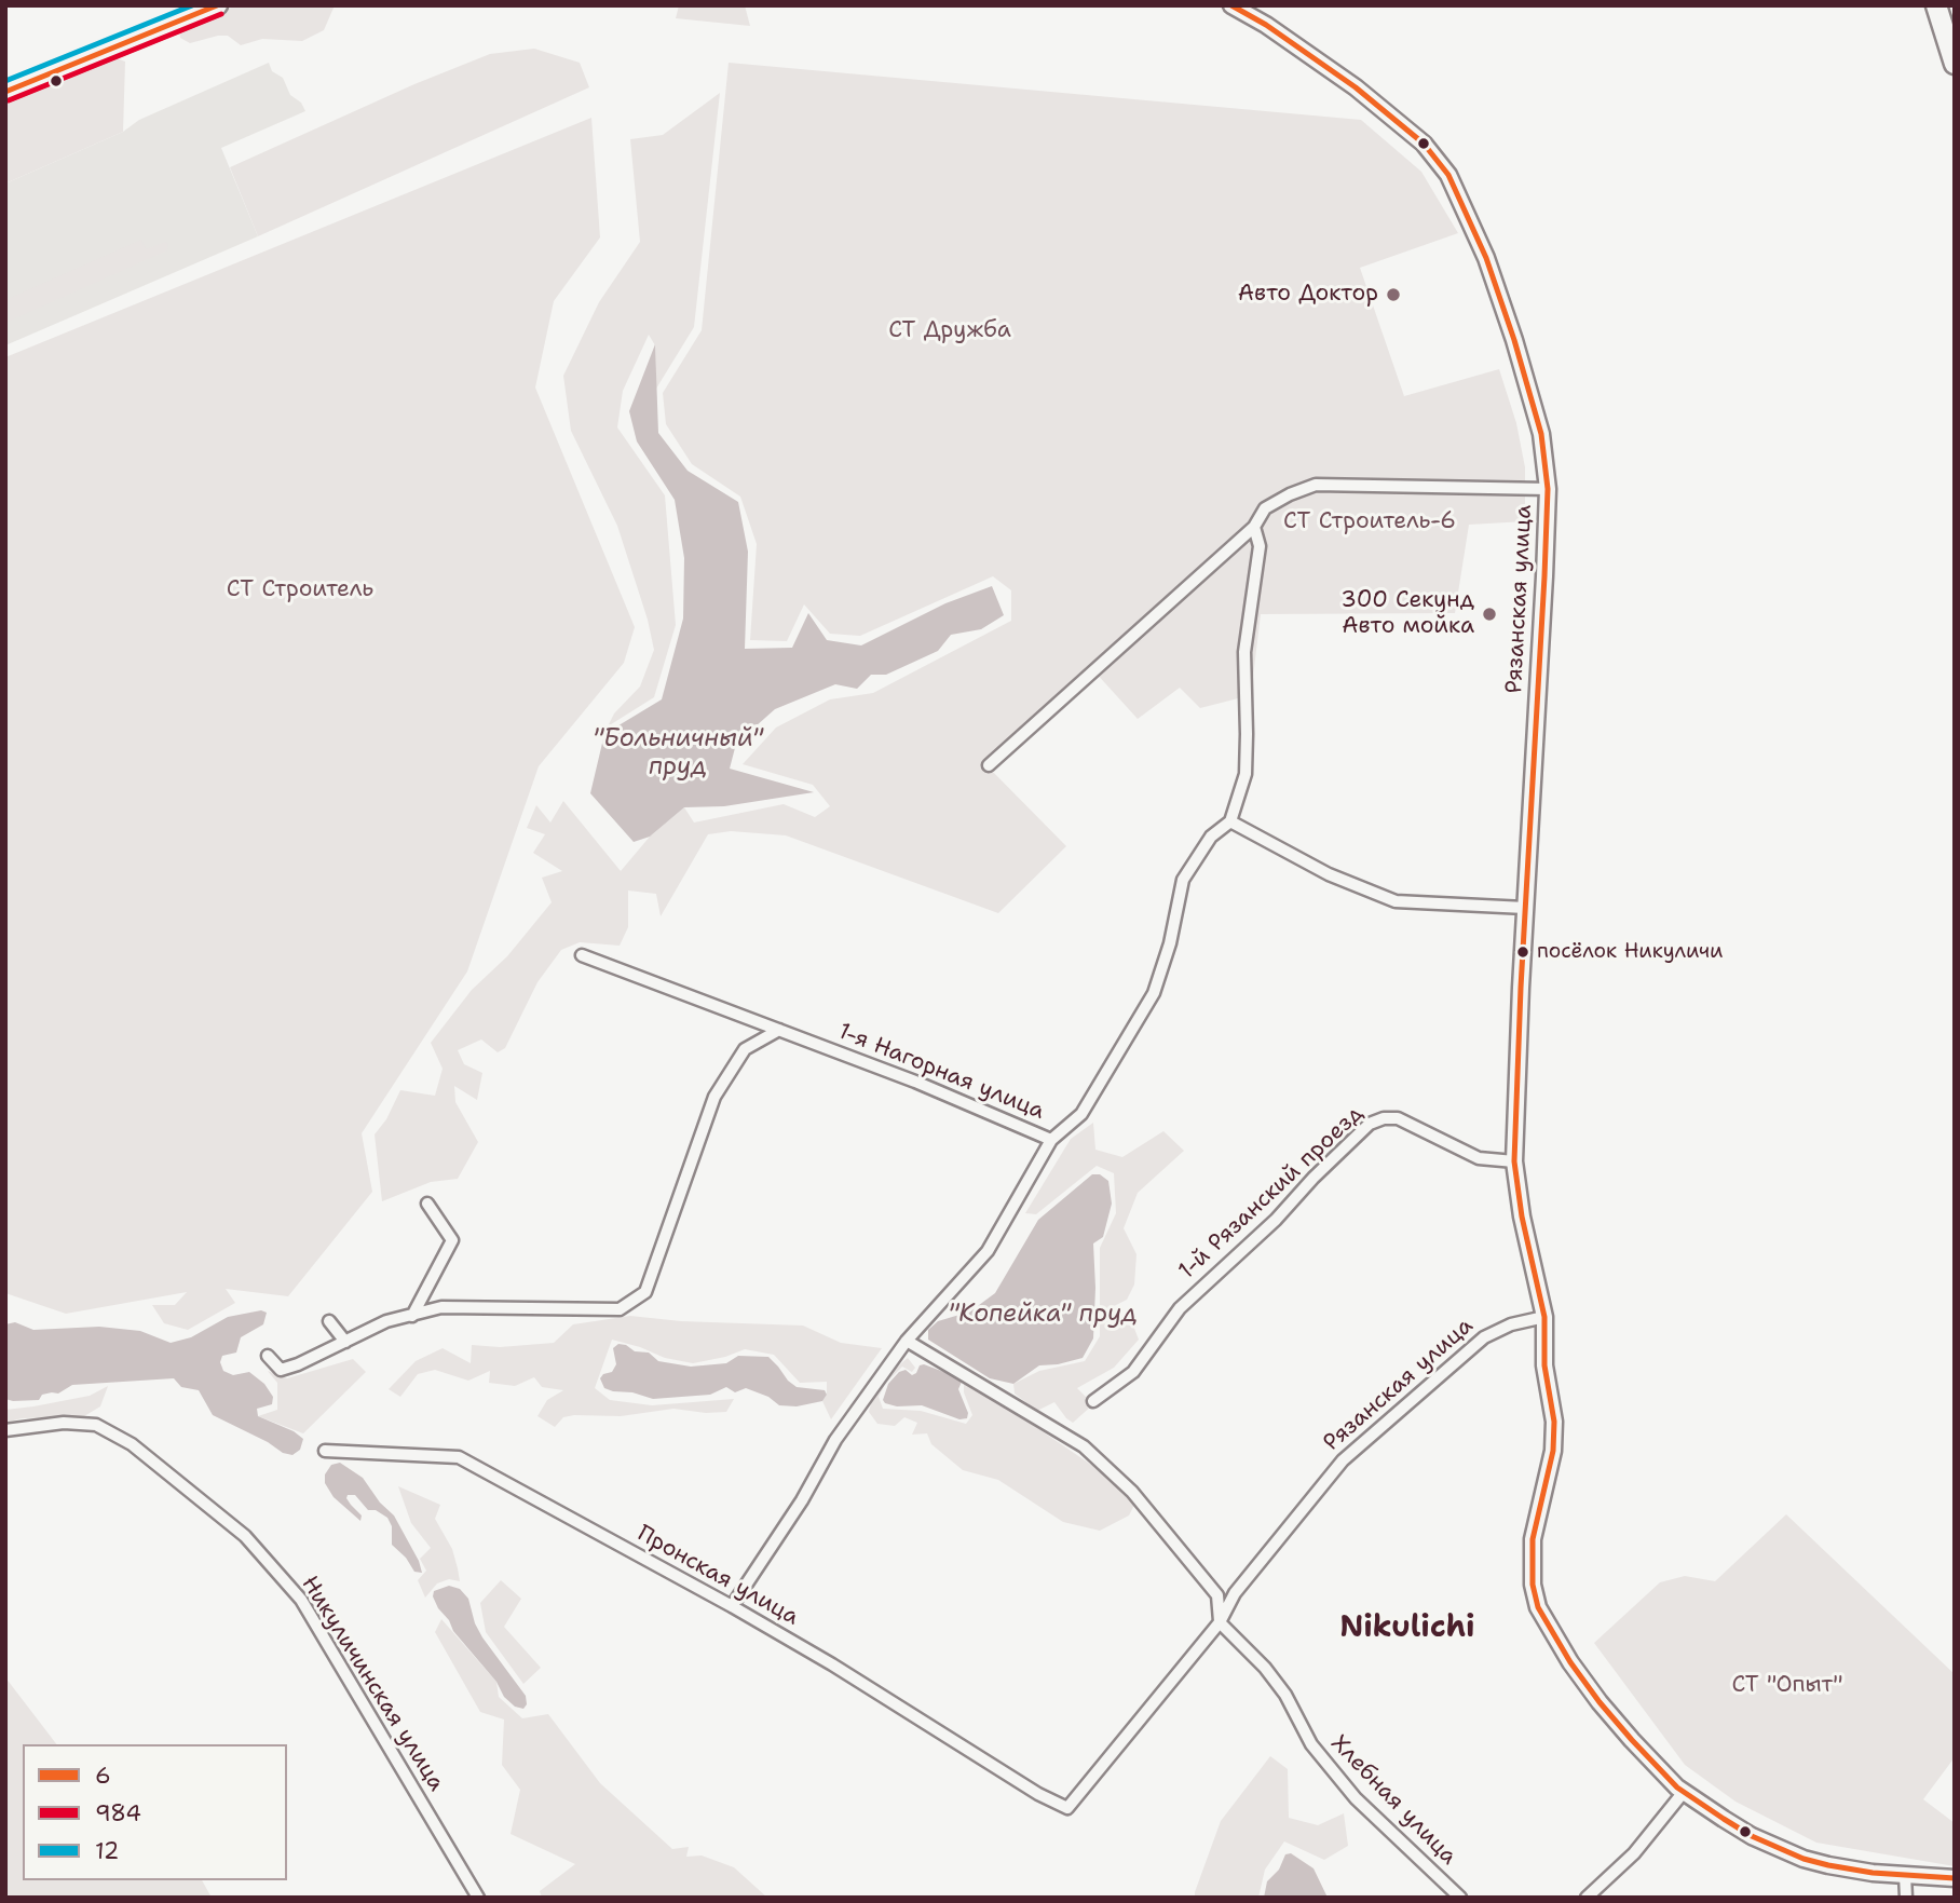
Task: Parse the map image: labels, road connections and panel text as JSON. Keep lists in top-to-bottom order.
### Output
{
  "streets": {
    "street": [
      "Рязанская улица",
      "1-я Нагорная улица",
      "1-й Рязанский проезд",
      "Пронская улица",
      "Никуличинская улица",
      "Хлебная улица"
    ]
  },
  "crossings": [
    ["Рязанская улица", "1-й Рязанский проезд"],
    ["Рязанская улица", "Пронская улица"],
    ["Рязанская улица", "Хлебная улица"],
    ["1-я Нагорная улица", "Пронская улица"]
  ],
  "districts": ["Nikulichi"],
  "water": ["\"Больничный\" пруд", "\"Копейка\" пруд"],
  "parks": [
    "СТ Дружба",
    "СТ Строитель-6",
    "СТ Строитель",
    "СТ \"Опыт\""
  ],
  "places": ["Авто Доктор", "300 Секунд Авто мойка", "посёлок Никуличи"],
  "lines": ["transit line 6", "transit line 12", "transit line 984"],
  "legend": ["6", "984", "12"]
}
